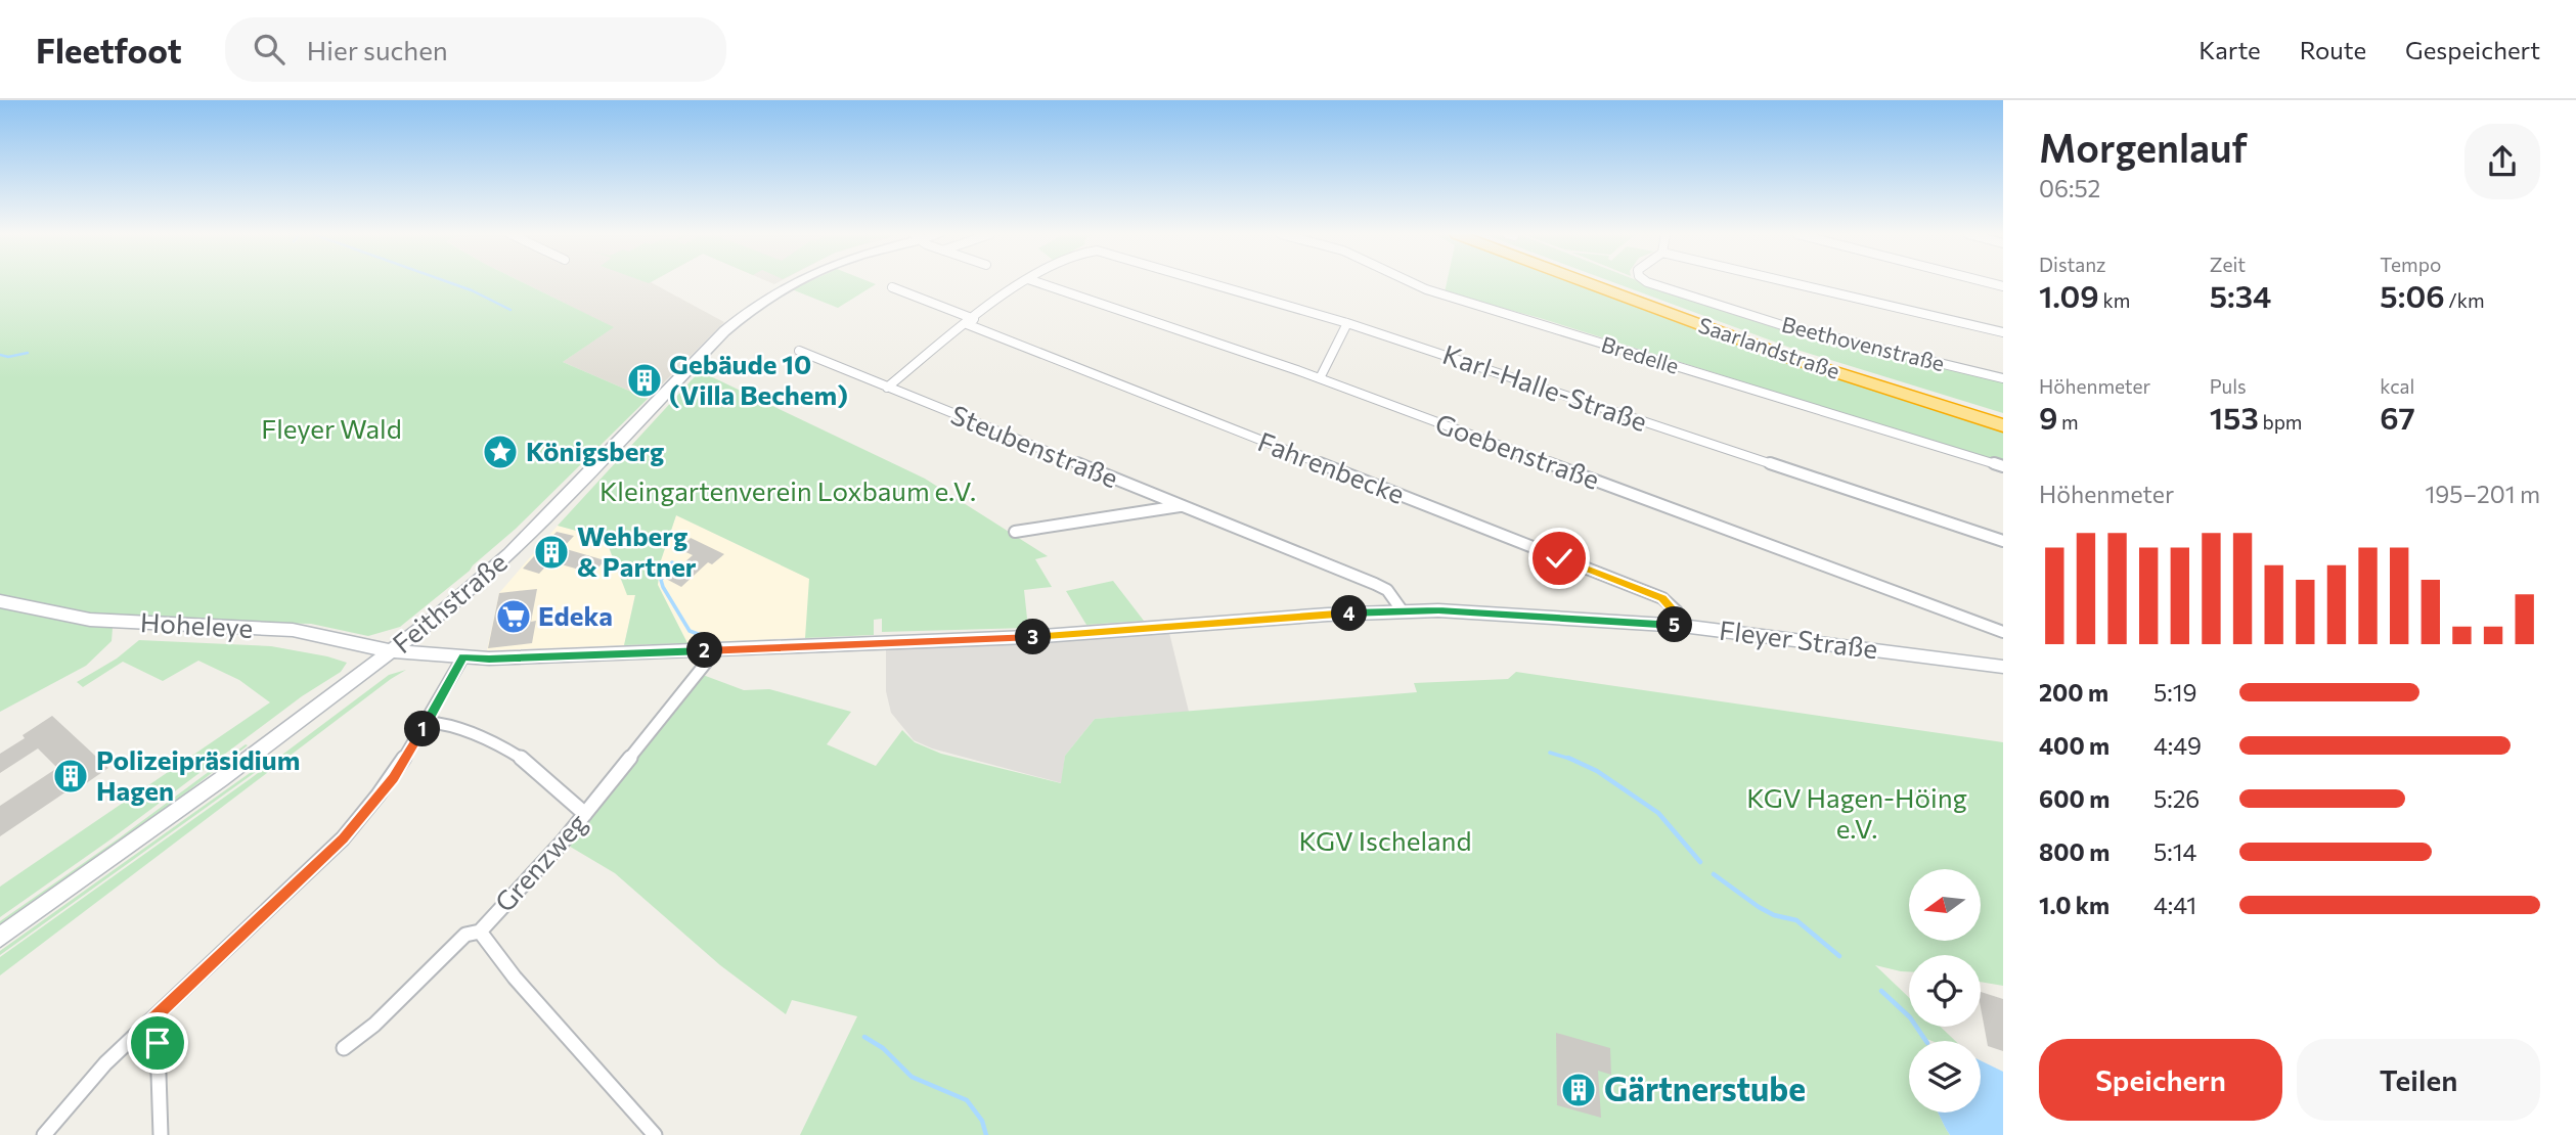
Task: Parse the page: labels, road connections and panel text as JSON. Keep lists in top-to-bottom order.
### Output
{
  "streets": {
    "highway": ["Saarlandstraße"],
    "street": [
      "Beethovenstraße",
      "Bredelle",
      "Karl-Halle-Straße",
      "Steubenstraße",
      "Goebenstraße",
      "Fahrenbecke",
      "Feithstraße",
      "Hoheleye",
      "Fleyer Straße",
      "Grenzweg"
    ]
  },
  "crossings": [
    ["Steubenstraße", "Fleyer Straße"],
    ["Fahrenbecke", "Fleyer Straße"],
    ["Feithstraße", "Hoheleye"],
    ["Feithstraße", "Fleyer Straße"],
    ["Hoheleye", "Fleyer Straße"],
    ["Fleyer Straße", "Grenzweg"]
  ],
  "parks": [
    "Fleyer Wald",
    "Kleingartenverein Loxbaum e.V.",
    "KGV Hagen-Höing e.V.",
    "KGV Ischeland"
  ],
  "places": {
    "building": [
      "Gebäude 10 (Villa Bechem)",
      "Wehberg & Partner",
      "Polizeipräsidium Hagen",
      "Gärtnerstube"
    ],
    "place": ["Königsberg"],
    "supermarket": ["Edeka"]
  },
  "north": "left",
  "page": {
    "header": "Fleetfoot",
    "search": "Hier suchen",
    "nav": ["Karte", "Route", "Gespeichert"],
    "heading": ["Morgenlauf", "06:52"],
    "stats": [
      ["Distanz", "1.09 km"],
      ["Zeit", "5:34"],
      ["Tempo", "5:06 /km"],
      ["Höhenmeter", "9 m"],
      ["Puls", "153 bpm"],
      ["kcal", "67"]
    ],
    "chart": ["Höhenmeter", "195–201 m"],
    "pins": [
      "4",
      "5",
      "3",
      "2",
      "1"
    ],
    "list": [
      {
        "name": "200 m",
        "note": "5:19"
      },
      {
        "name": "400 m",
        "note": "4:49"
      },
      {
        "name": "600 m",
        "note": "5:26"
      },
      {
        "name": "800 m",
        "note": "5:14"
      },
      {
        "name": "1.0 km",
        "note": "4:41"
      }
    ],
    "buttons": ["Speichern", "Teilen"]
  }
}
